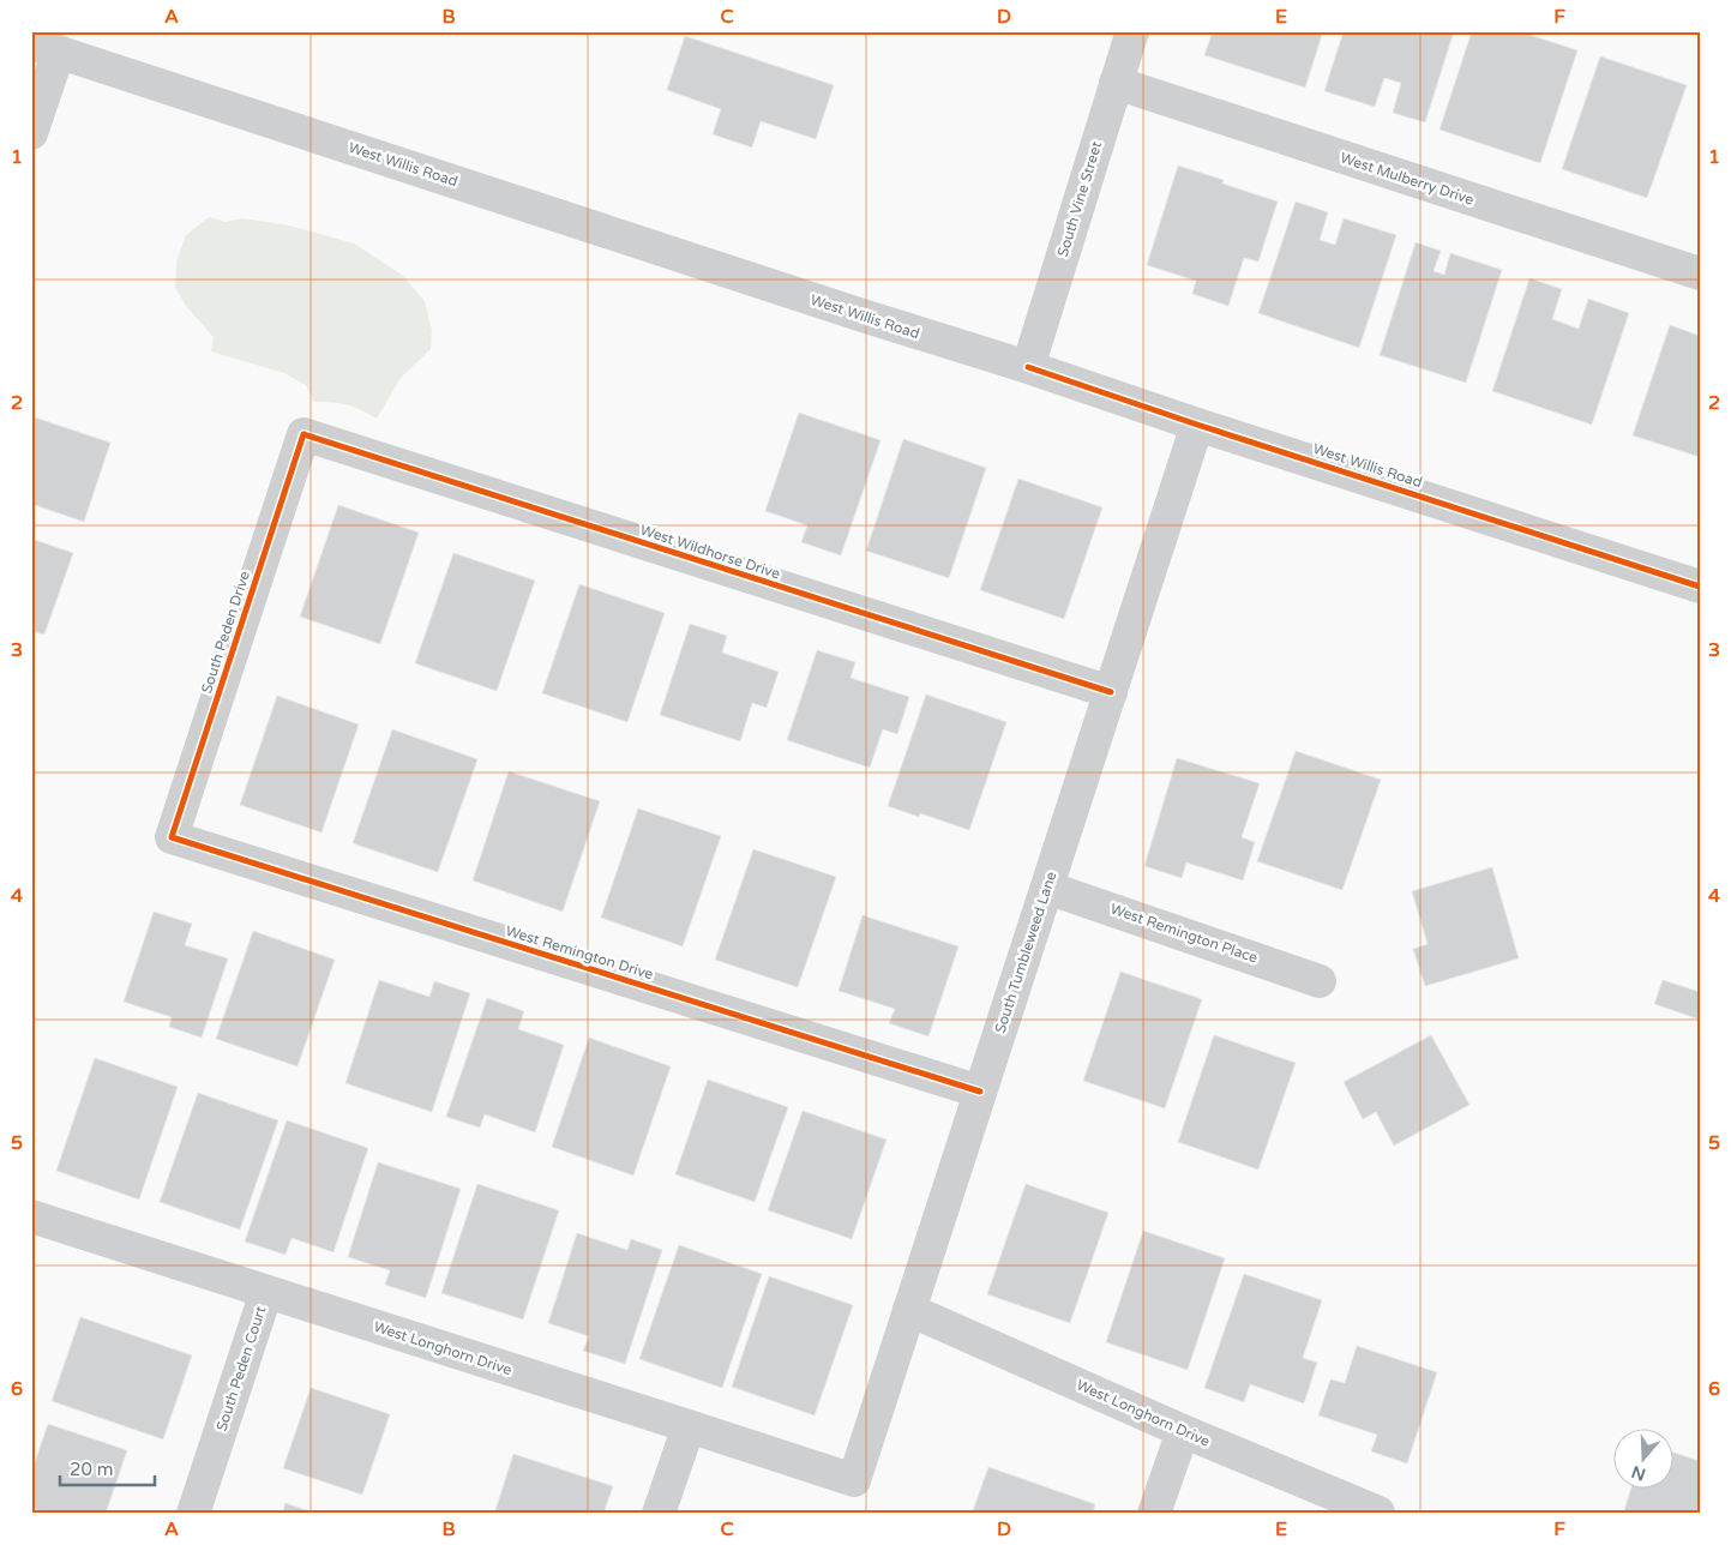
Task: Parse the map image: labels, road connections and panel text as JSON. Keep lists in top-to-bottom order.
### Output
{
  "streets": {
    "street": [
      "West Willis Road",
      "West Mulberry Drive",
      "South Vine Street",
      "West Wildhorse Drive",
      "South Peden Drive",
      "West Remington Place",
      "West Remington Drive",
      "South Tumbleweed Lane",
      "West Longhorn Drive",
      "South Peden Court"
    ]
  },
  "crossings": [
    ["West Willis Road", "South Vine Street"],
    ["West Willis Road", "South Tumbleweed Lane"],
    ["West Mulberry Drive", "South Vine Street"],
    ["West Wildhorse Drive", "South Peden Drive"],
    ["West Wildhorse Drive", "South Tumbleweed Lane"],
    ["South Peden Drive", "West Remington Drive"],
    ["West Remington Place", "South Tumbleweed Lane"],
    ["West Remington Drive", "South Tumbleweed Lane"],
    ["South Tumbleweed Lane", "West Longhorn Drive"],
    ["West Longhorn Drive", "South Peden Court"]
  ],
  "scale_bar": "20 m",
  "north": "bottom",
  "grid": {
    "columns": [
      "A",
      "B",
      "C",
      "D",
      "E",
      "F"
    ],
    "rows": [
      "1",
      "2",
      "3",
      "4",
      "5",
      "6"
    ]
  }
}
